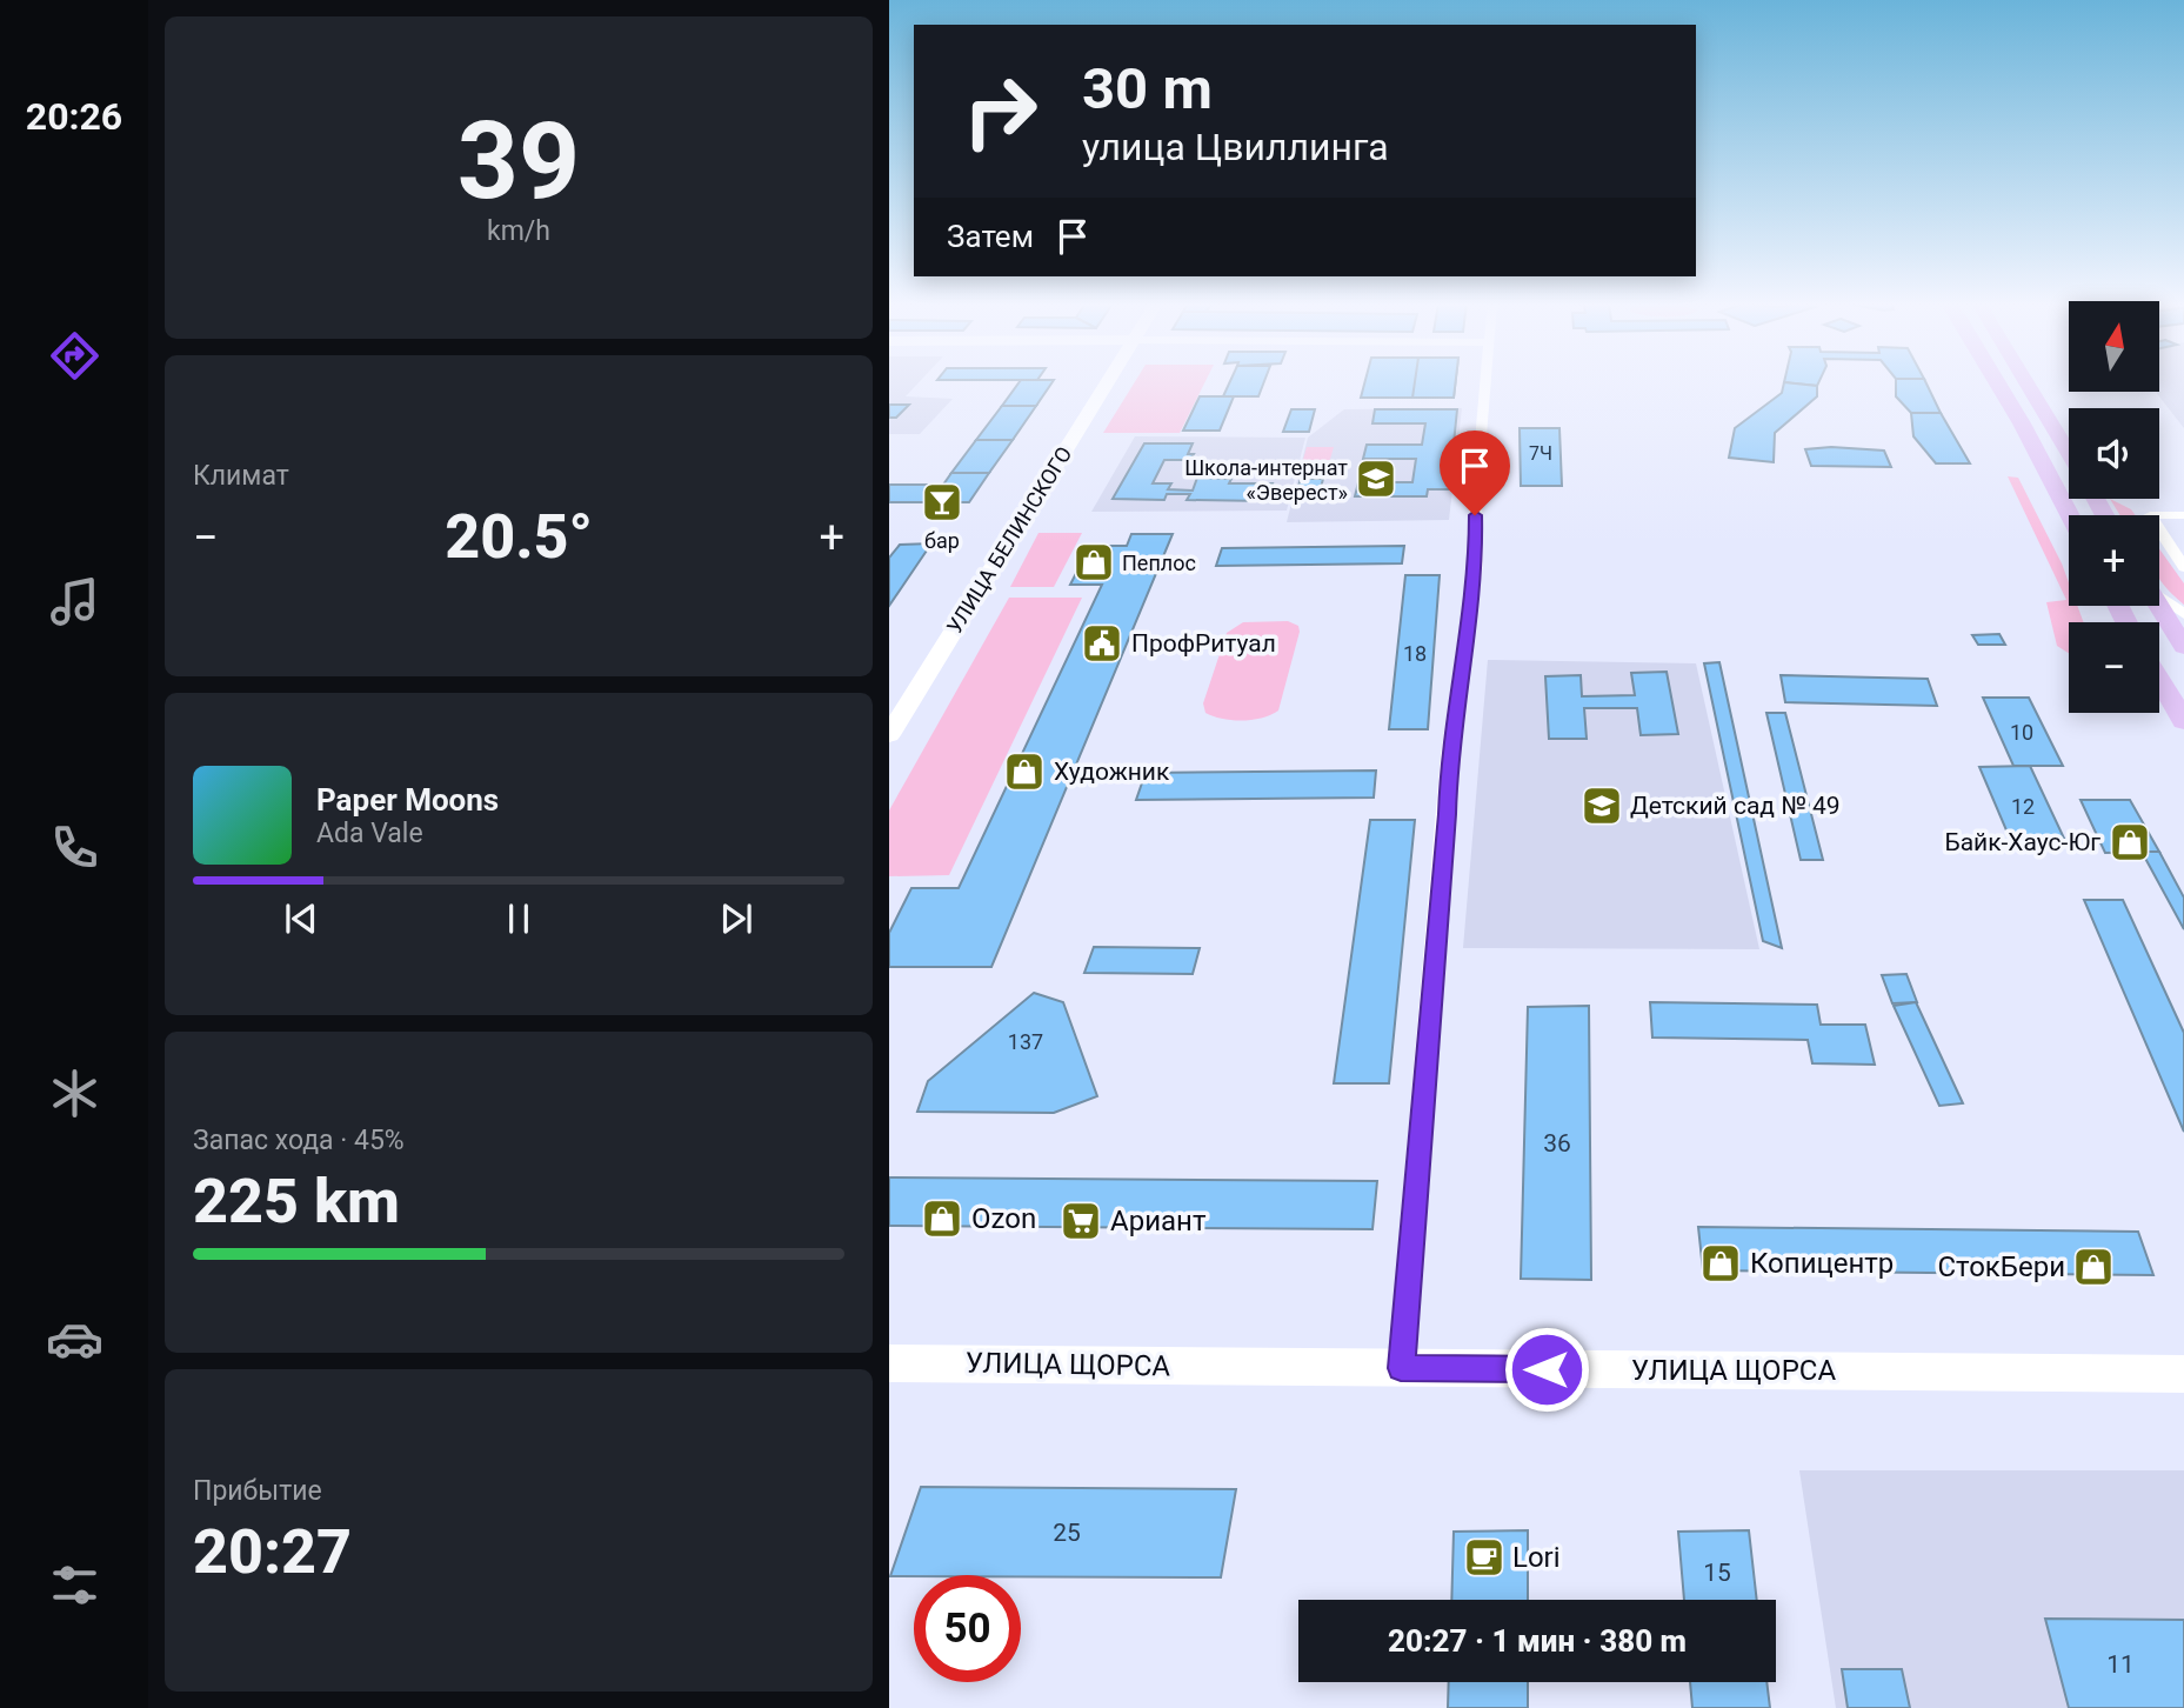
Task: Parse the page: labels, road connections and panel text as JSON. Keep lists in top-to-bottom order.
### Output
{
  "streets": {
    "main road": ["УЛИЦА БЕЛИНСКОГО", "УЛИЦА ЩОРСА"]
  },
  "places": {
    "school or university": ["Школа-интернат «Эверест»", "Детский сад № 49"],
    "bar": ["бар"],
    "shop": [
      "Пеплос",
      "Художник",
      "Байк-Хаус-Юг",
      "Ozon",
      "Копицентр",
      "СтокБери"
    ],
    "public building": ["ПрофРитуал"],
    "supermarket": ["Ариант"],
    "cafe": ["Lori"]
  },
  "house_numbers": [
    "7Ч",
    "18",
    "10",
    "12",
    "137",
    "36",
    "25",
    "15",
    "11"
  ],
  "north": "top",
  "page": {
    "tabs": "20:26",
    "tile": [
      ["39", "km/h"],
      "Климат",
      ["Запас хода · 45%", "225 km"],
      ["Прибытие", "20:27"]
    ],
    "turn": ["30 m", "улица Цвиллинга"],
    "then": "Затем",
    "map_buttons": ["+", "−"],
    "heat": ["−", "20.5°", "+"],
    "song": ["Paper Moons", "Ada Vale"],
    "limit": "50",
    "trip": "20:27 · 1 мин · 380 m"
  }
}
